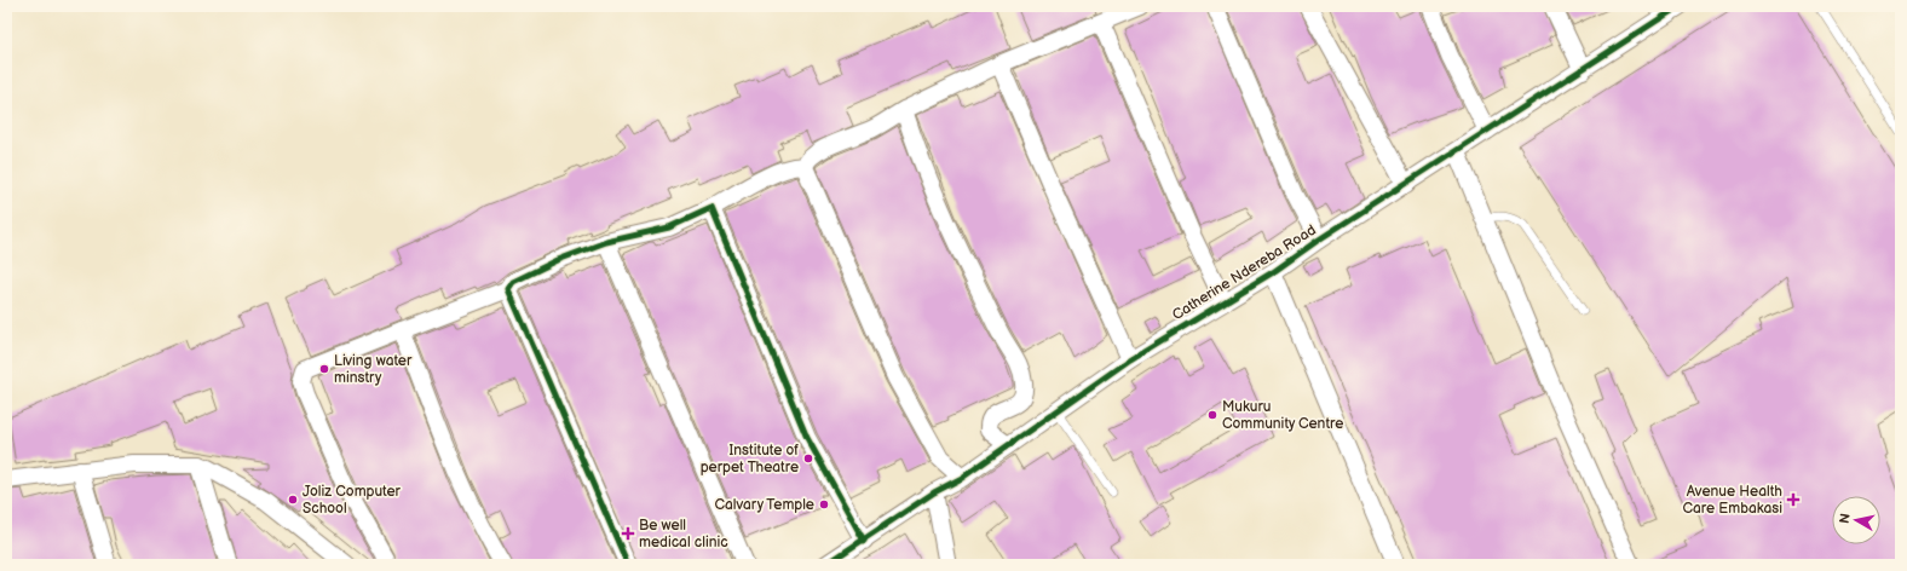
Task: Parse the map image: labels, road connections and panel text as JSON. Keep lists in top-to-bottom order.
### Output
{
  "streets": {
    "street": ["Catherine Ndereba Road"]
  },
  "places": {
    "other": [
      "Living water minstry",
      "Mukuru Community Centre",
      "Institute of perpet Theatre",
      "Joliz Computer School",
      "Calvary Temple"
    ],
    "health": ["Avenue Health Care Embakasi", "Be well medical clinic"]
  },
  "north": "left"
}
